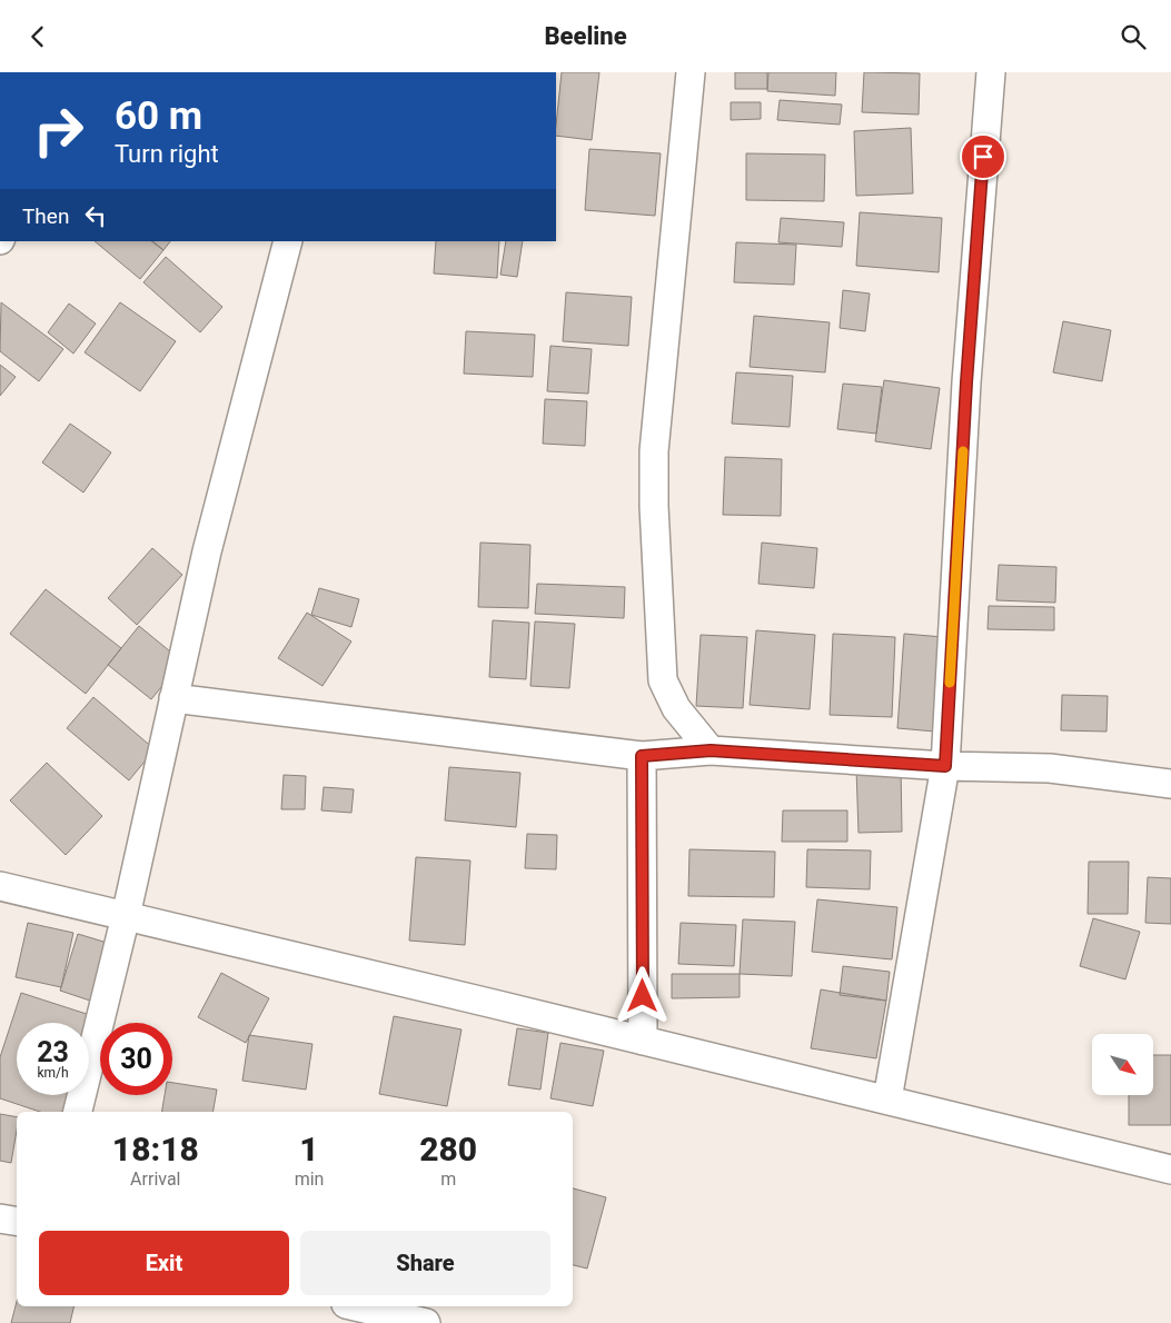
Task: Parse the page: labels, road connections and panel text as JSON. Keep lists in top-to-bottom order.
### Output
{
  "north": "bottom right",
  "page": {
    "header": "Beeline",
    "turn": ["60 m", "Turn right"],
    "then": "Then",
    "speed": "23 km/h",
    "limit": "30",
    "eta": [
      "18:18",
      "Arrival",
      "1",
      "min",
      "280",
      "m"
    ],
    "buttons": ["Exit", "Share"]
  }
}
